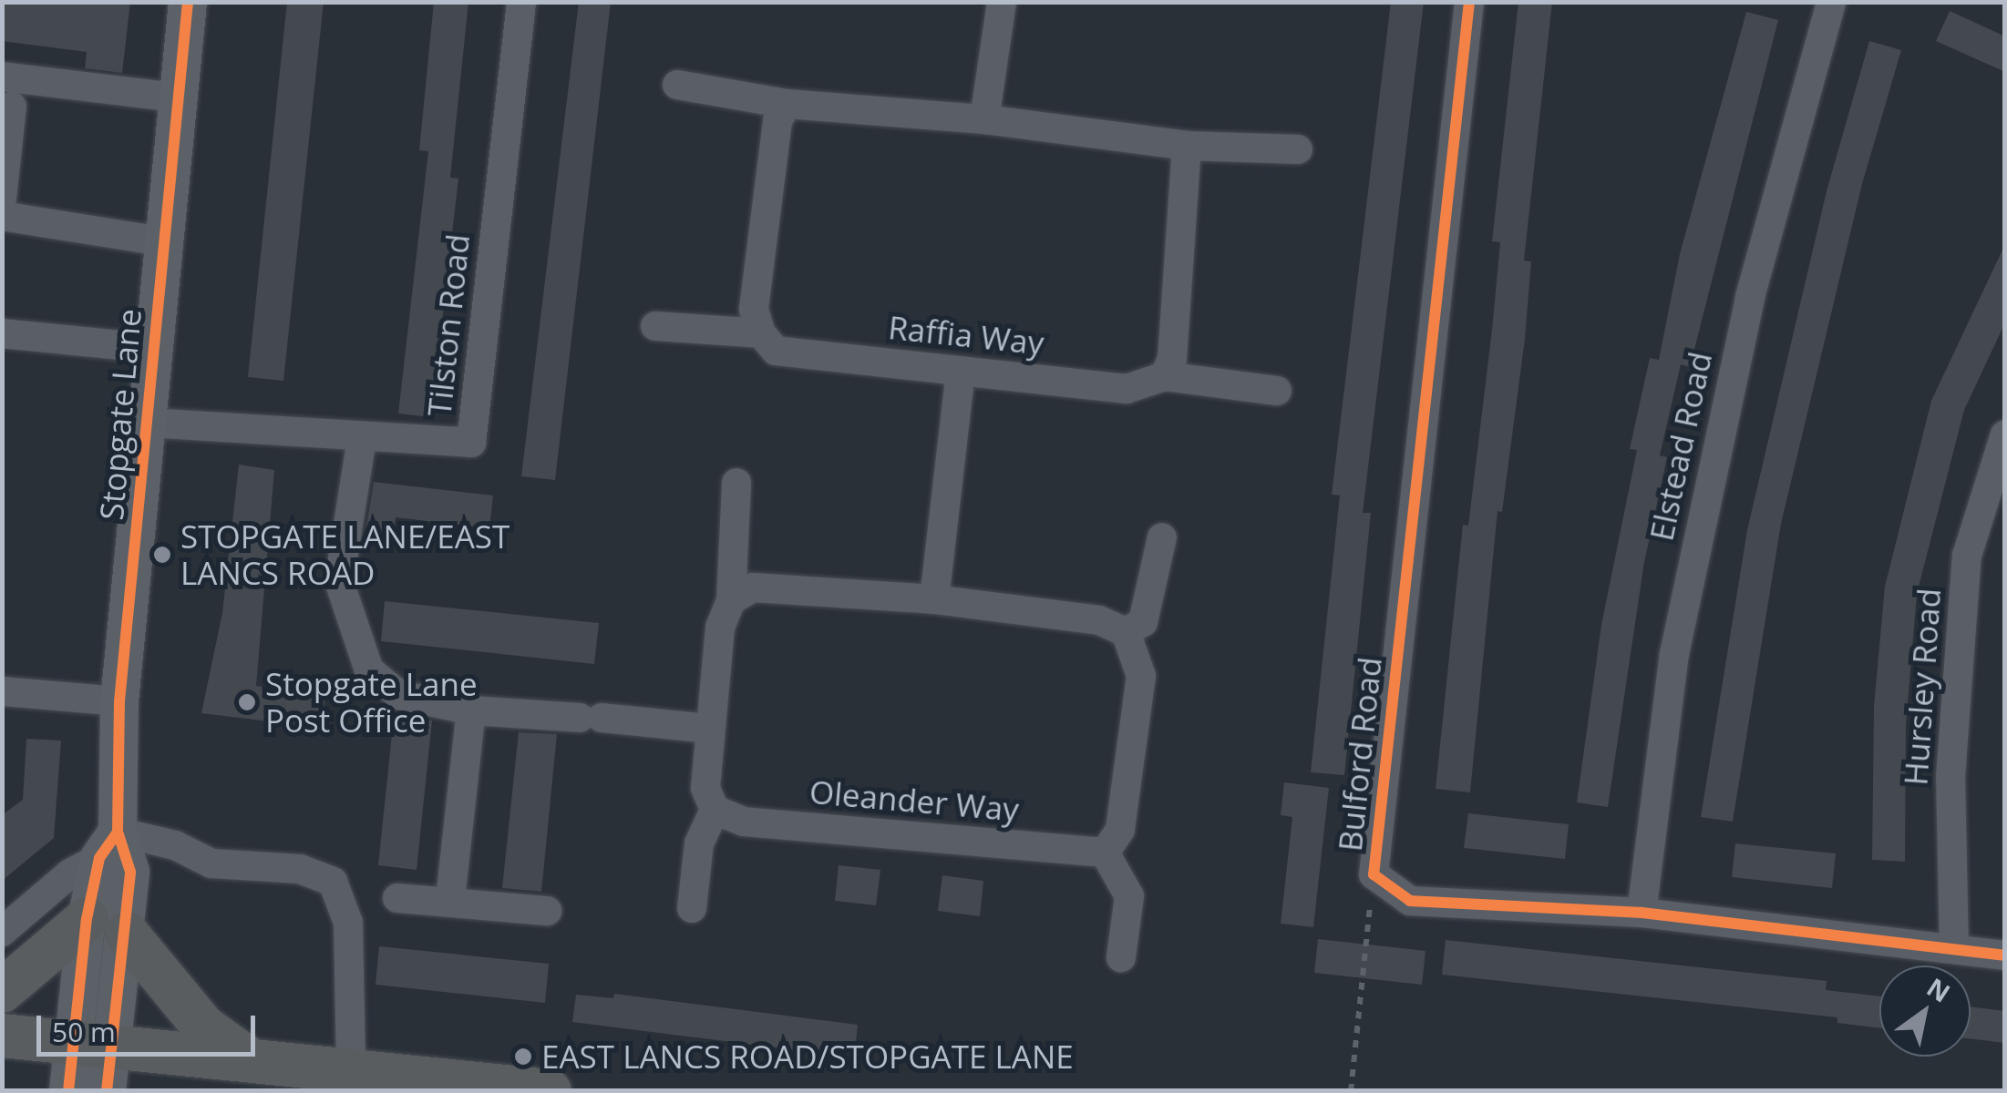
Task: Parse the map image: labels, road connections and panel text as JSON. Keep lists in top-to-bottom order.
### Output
{
  "streets": {
    "main road": ["Stopgate Lane"],
    "street": [
      "Tilston Road",
      "Raffia Way",
      "Elstead Road",
      "Hursley Road",
      "Bulford Road",
      "Oleander Way"
    ]
  },
  "crossings": [
    ["Tilston Road", "Stopgate Lane"],
    ["Elstead Road", "Bulford Road"],
    ["Hursley Road", "Bulford Road"]
  ],
  "places": ["STOPGATE LANE/EAST LANCS ROAD", "Stopgate Lane Post Office", "EAST LANCS ROAD/STOPGATE LANE"],
  "scale_bar": "50 m",
  "north": "top right"
}
